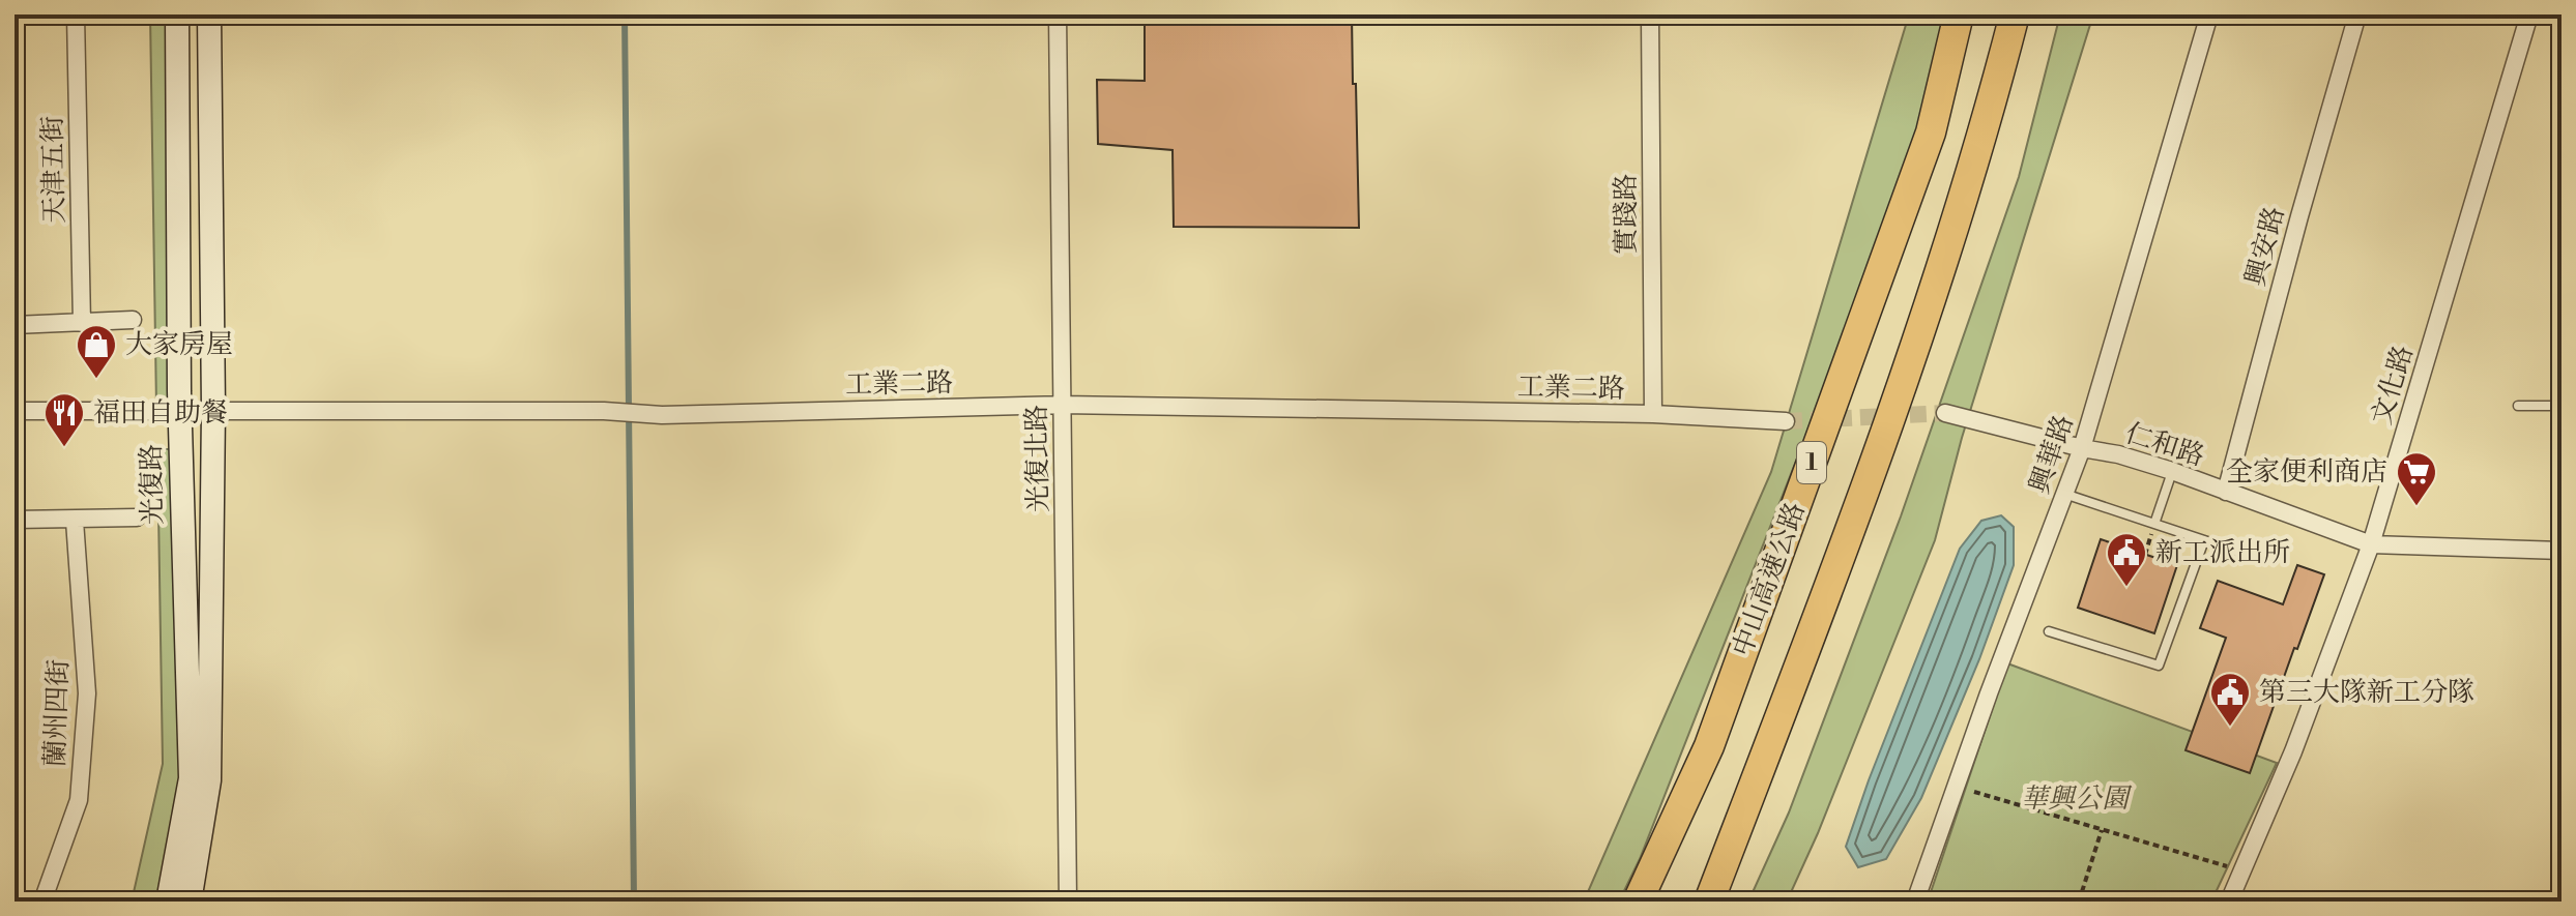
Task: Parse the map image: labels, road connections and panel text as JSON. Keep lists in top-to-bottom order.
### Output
{
  "streets": {
    "highway": ["1", "中山高速公路"],
    "street": [
      "天津五街",
      "實踐路",
      "興安路",
      "工業二路",
      "文化路",
      "仁和路",
      "興華路",
      "光復北路",
      "光復路",
      "蘭州四街"
    ]
  },
  "crossings": [
    ["實踐路", "工業二路"],
    ["興安路", "仁和路"],
    ["工業二路", "光復北路"],
    ["工業二路", "光復路"],
    ["文化路", "仁和路"],
    ["仁和路", "興華路"]
  ],
  "parks": ["華興公園"],
  "places": {
    "shop": ["大家房屋"],
    "restaurant": ["福田自助餐"],
    "supermarket": ["全家便利商店"],
    "public building": ["新工派出所", "第三大隊新工分隊"]
  }
}
